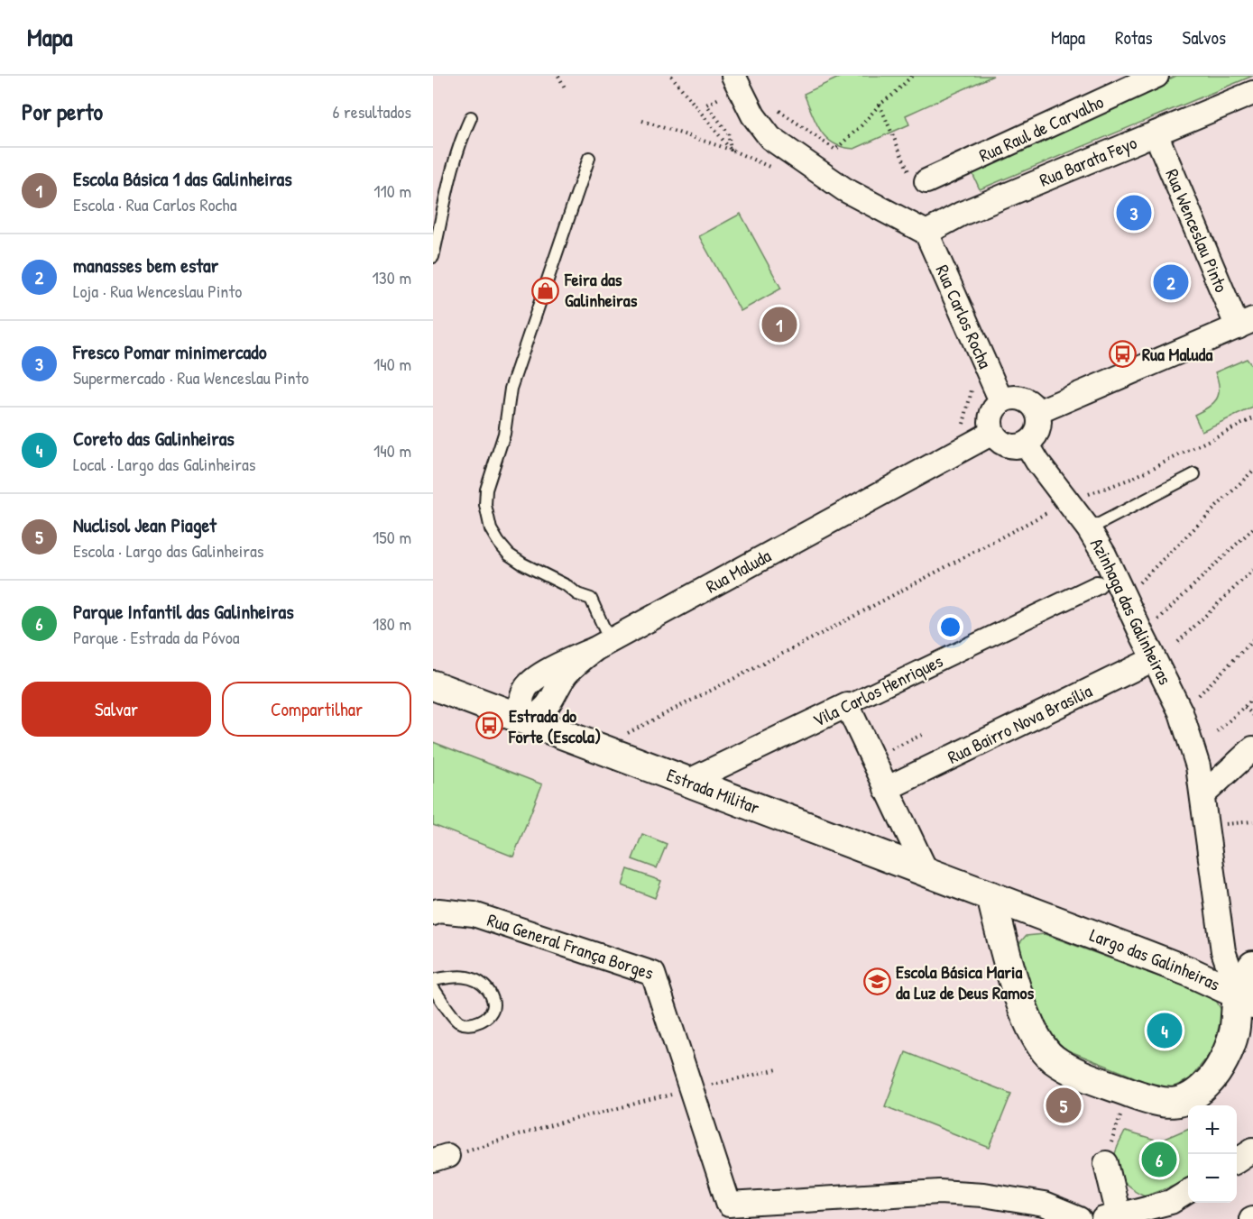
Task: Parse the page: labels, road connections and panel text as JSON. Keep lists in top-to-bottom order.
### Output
{
  "streets": {
    "street": [
      "Rua Raul de Carvalho",
      "Rua Barata Feyo",
      "Rua Wenceslau Pinto",
      "Rua Carlos Rocha",
      "Rua Maluda",
      "Azinhaga das Galinheiras",
      "Vila Carlos Henriques",
      "Rua Bairro Nova Brasília",
      "Estrada Militar",
      "Rua General França Borges",
      "Largo das Galinheiras"
    ]
  },
  "crossings": [
    ["Rua Barata Feyo", "Rua Wenceslau Pinto"],
    ["Rua Barata Feyo", "Rua Carlos Rocha"],
    ["Rua Carlos Rocha", "Rua Maluda"],
    ["Rua Carlos Rocha", "Azinhaga das Galinheiras"],
    ["Rua Maluda", "Azinhaga das Galinheiras"],
    ["Rua Maluda", "Estrada Militar"],
    ["Azinhaga das Galinheiras", "Rua Bairro Nova Brasília"],
    ["Azinhaga das Galinheiras", "Largo das Galinheiras"],
    ["Vila Carlos Henriques", "Estrada Militar"],
    ["Estrada Militar", "Largo das Galinheiras"]
  ],
  "places": {
    "shop": ["Feira das Galinheiras"],
    "bus stop": ["Rua Maluda", "Estrada do Forte (Escola)"],
    "school or university": ["Escola Básica Maria da Luz de Deus Ramos"]
  },
  "page": {
    "header": "Mapa",
    "nav": ["Mapa", "Rotas", "Salvos"],
    "heading": ["Por perto", "6 resultados"],
    "list": [
      {
        "mark": "1",
        "name": "Escola Básica 1 das Galinheiras",
        "note": "Escola · Rua Carlos Rocha",
        "value": "110 m"
      },
      {
        "mark": "2",
        "name": "manasses bem estar",
        "note": "Loja · Rua Wenceslau Pinto",
        "value": "130 m"
      },
      {
        "mark": "3",
        "name": "Fresco Pomar minimercado",
        "note": "Supermercado · Rua Wenceslau Pinto",
        "value": "140 m"
      },
      {
        "mark": "4",
        "name": "Coreto das Galinheiras",
        "note": "Local · Largo das Galinheiras",
        "value": "140 m"
      },
      {
        "mark": "5",
        "name": "Nuclisol Jean Piaget",
        "note": "Escola · Largo das Galinheiras",
        "value": "150 m"
      },
      {
        "mark": "6",
        "name": "Parque Infantil das Galinheiras",
        "note": "Parque · Estrada da Póvoa",
        "value": "180 m"
      }
    ],
    "pins": [
      "3",
      "2",
      "1",
      "4",
      "5",
      "6"
    ],
    "buttons": ["Salvar", "Compartilhar"],
    "map_buttons": ["+", "−"]
  }
}
